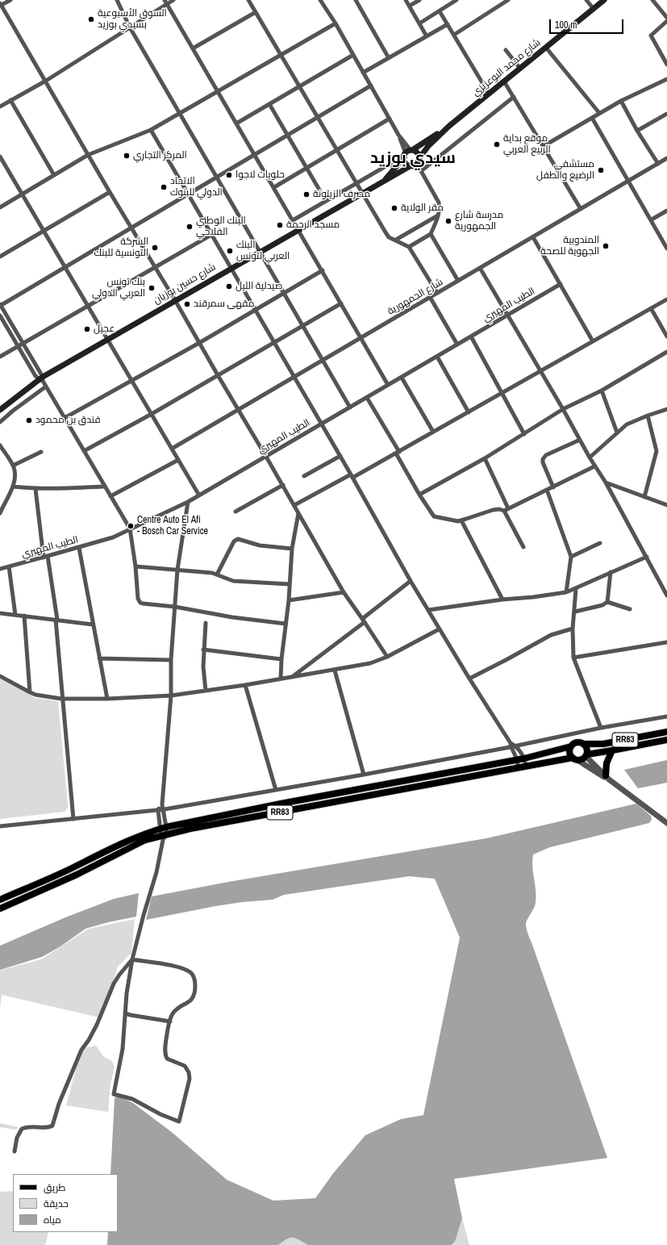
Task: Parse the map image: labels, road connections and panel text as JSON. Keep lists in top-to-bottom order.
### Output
{
  "streets": {
    "main road": ["شارع محمد البوعزيزي", "شارع حسين بوزيان", "RR83"],
    "street": ["شارع الجمهورية", "الطيب المهيري"]
  },
  "crossings": [
    ["شارع محمد البوعزيزي", "شارع حسين بوزيان"]
  ],
  "districts": ["سيدي بوزيد"],
  "places": [
    "السوق الأسبوعية بسيدي بوزيد",
    "موقع بداية الربيع العربي",
    "المركز التجاري",
    "مستشفى الرضيع والطفل",
    "حلويات لاجوا",
    "الاتحاد الدولي للبنوك",
    "مصرف الزيتونة",
    "مقر الولاية",
    "مدرسة شارع الجمهورية",
    "مسجد الرحمة",
    "البنك الوطني الفلاحي",
    "المندوبية الجهوية للصحة",
    "الشركة التونسية للبنك",
    "البنك العربي لتونس",
    "صيدلية الليل",
    "بنك تونس العربي الدولي",
    "مقهى سمرقند",
    "عجيل",
    "فندق بن محمود",
    "Centre Auto El Afi - Bosch Car Service"
  ],
  "legend": ["طريق", "حديقة", "مياه"],
  "scale_bar": "100 m"
}
